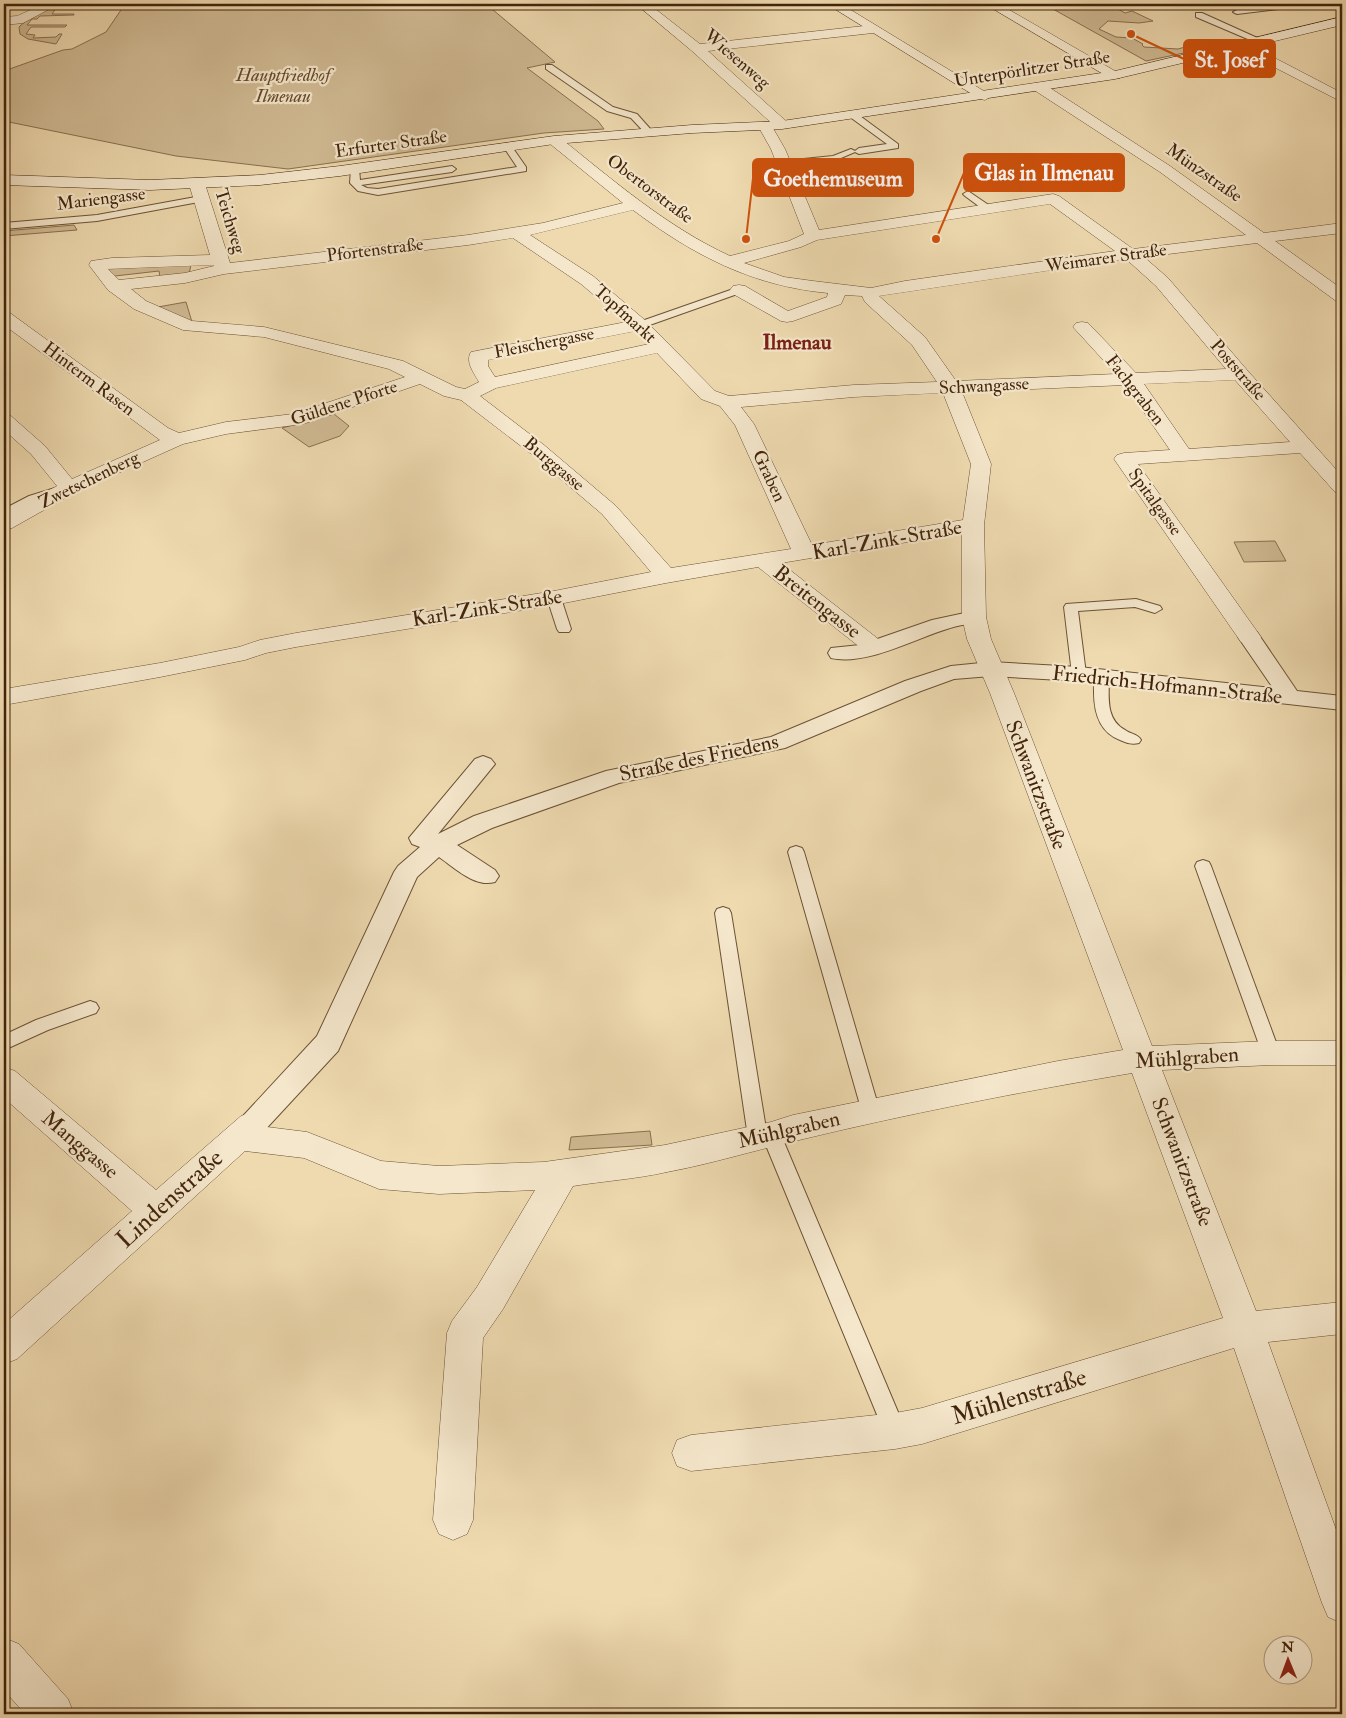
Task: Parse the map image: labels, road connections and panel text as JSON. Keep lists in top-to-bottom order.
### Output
{
  "streets": {
    "street": [
      "Wiesenweg",
      "Unterpörlitzer Straße",
      "Erfurter Straße",
      "Münzstraße",
      "Obertorstraße",
      "Teichweg",
      "Pfortenstraße",
      "Weimarer Straße",
      "Topfmarkt",
      "Fleischergasse",
      "Poststraße",
      "Hinterm Rasen",
      "Schwangasse",
      "Fachgraben",
      "Güldene Pforte",
      "Burggasse",
      "Graben",
      "Zwetschenberg",
      "Spitalgasse",
      "Karl-Zink-Straße",
      "Breitengasse",
      "Friedrich-Hofmann-Straße",
      "Straße des Friedens",
      "Schwanitzstraße",
      "Mühlgraben",
      "Manggasse",
      "Lindenstraße",
      "Mühlenstraße"
    ],
    "lane": ["Mariengasse"]
  },
  "crossings": [
    ["Wiesenweg", "Unterpörlitzer Straße"],
    ["Wiesenweg", "Erfurter Straße"],
    ["Unterpörlitzer Straße", "Erfurter Straße"],
    ["Unterpörlitzer Straße", "Münzstraße"],
    ["Erfurter Straße", "Obertorstraße"],
    ["Erfurter Straße", "Mariengasse"],
    ["Erfurter Straße", "Teichweg"],
    ["Münzstraße", "Weimarer Straße"],
    ["Obertorstraße", "Pfortenstraße"],
    ["Obertorstraße", "Weimarer Straße"],
    ["Obertorstraße", "Poststraße"],
    ["Mariengasse", "Teichweg"],
    ["Teichweg", "Pfortenstraße"],
    ["Pfortenstraße", "Topfmarkt"],
    ["Pfortenstraße", "Güldene Pforte"],
    ["Pfortenstraße", "Burggasse"],
    ["Weimarer Straße", "Poststraße"],
    ["Weimarer Straße", "Schwanitzstraße"],
    ["Topfmarkt", "Fleischergasse"],
    ["Topfmarkt", "Schwangasse"],
    ["Topfmarkt", "Graben"],
    ["Fleischergasse", "Burggasse"],
    ["Poststraße", "Schwangasse"],
    ["Poststraße", "Spitalgasse"],
    ["Hinterm Rasen", "Güldene Pforte"],
    ["Hinterm Rasen", "Zwetschenberg"],
    ["Schwangasse", "Fachgraben"],
    ["Schwangasse", "Graben"],
    ["Schwangasse", "Schwanitzstraße"],
    ["Fachgraben", "Spitalgasse"],
    ["Güldene Pforte", "Burggasse"],
    ["Güldene Pforte", "Zwetschenberg"],
    ["Burggasse", "Karl-Zink-Straße"],
    ["Graben", "Karl-Zink-Straße"],
    ["Spitalgasse", "Friedrich-Hofmann-Straße"],
    ["Karl-Zink-Straße", "Breitengasse"],
    ["Karl-Zink-Straße", "Schwanitzstraße"],
    ["Friedrich-Hofmann-Straße", "Straße des Friedens"],
    ["Friedrich-Hofmann-Straße", "Schwanitzstraße"],
    ["Straße des Friedens", "Schwanitzstraße"],
    ["Straße des Friedens", "Lindenstraße"],
    ["Schwanitzstraße", "Mühlgraben"],
    ["Schwanitzstraße", "Mühlenstraße"],
    ["Mühlgraben", "Lindenstraße"],
    ["Manggasse", "Lindenstraße"]
  ],
  "districts": ["Ilmenau"],
  "parks": ["Hauptfriedhof Ilmenau"],
  "places": ["St. Josef", "Goethemuseum", "Glas in Ilmenau"],
  "north": "top"
}
